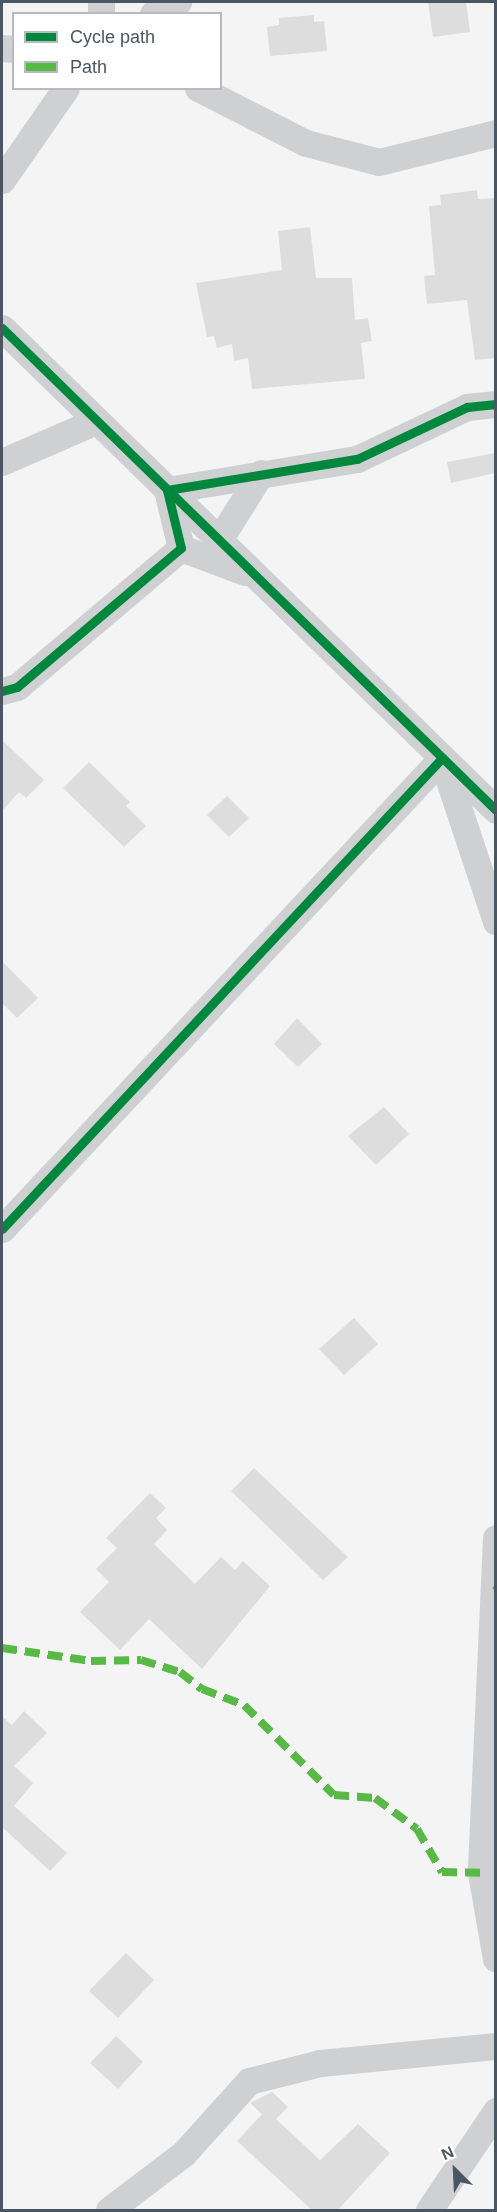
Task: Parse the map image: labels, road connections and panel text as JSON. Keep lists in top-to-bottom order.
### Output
{
  "legend": ["Cycle path", "Path"],
  "north": "top left"
}
